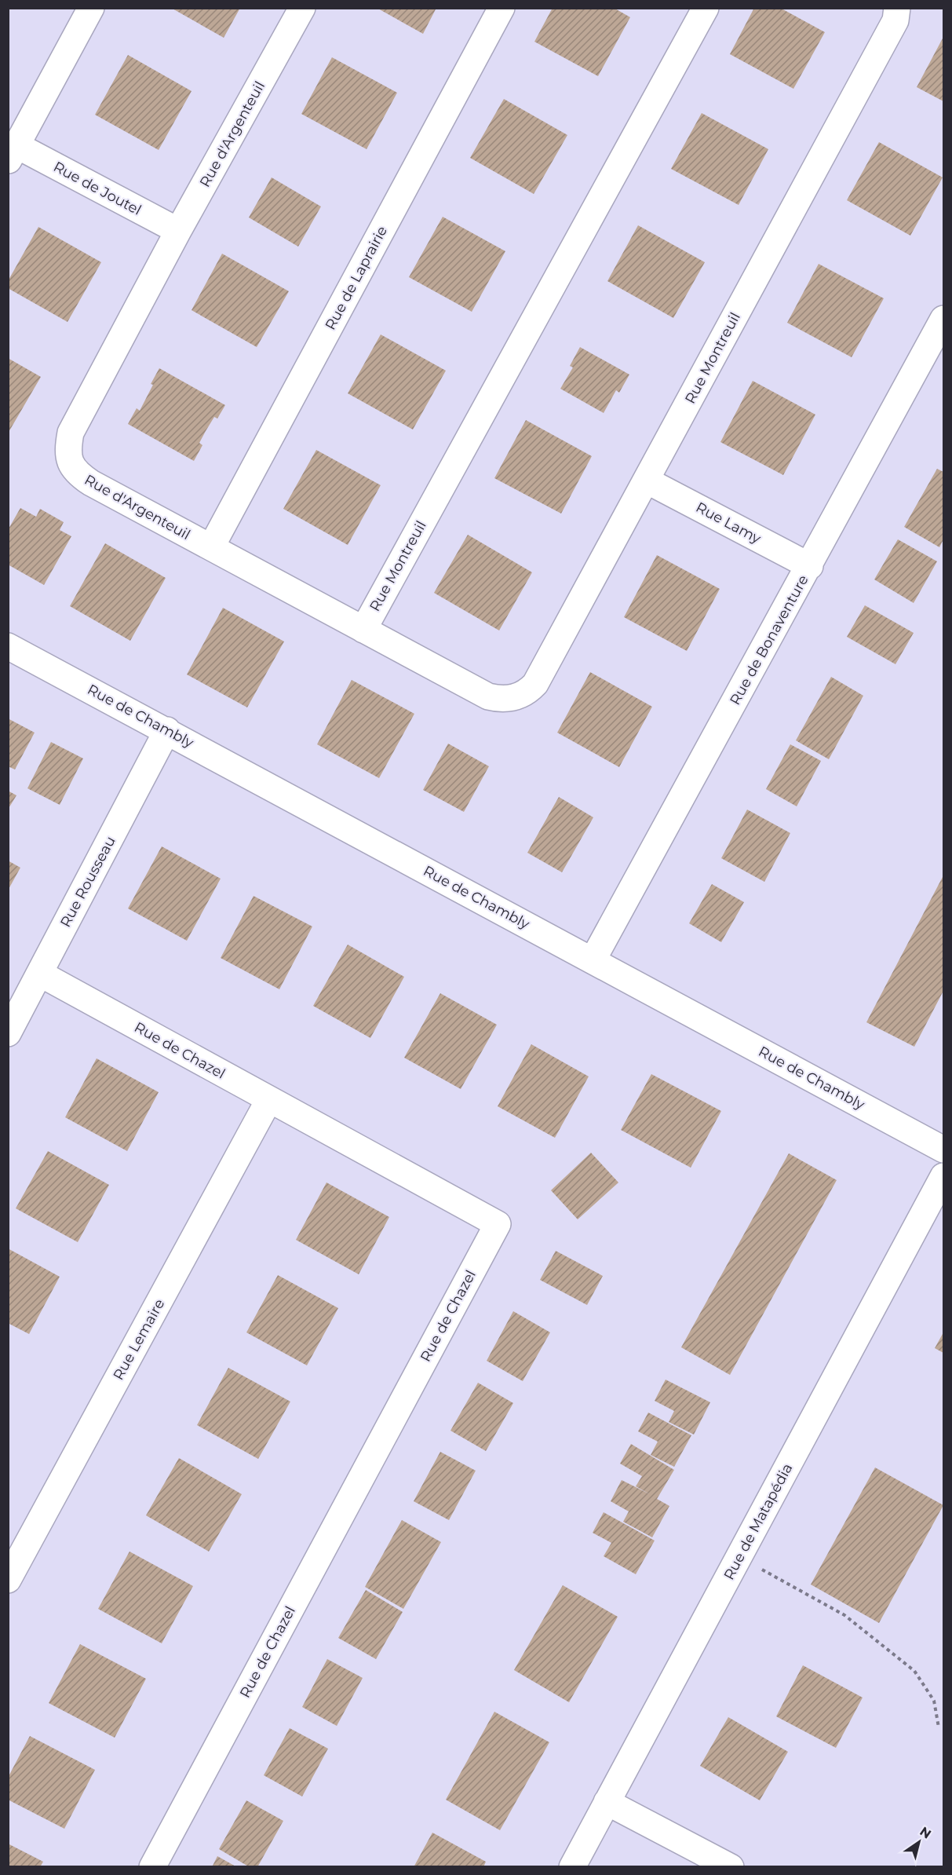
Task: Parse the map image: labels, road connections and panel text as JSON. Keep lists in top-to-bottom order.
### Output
{
  "streets": {
    "street": [
      "Rue d'Argenteuil",
      "Rue de Joutel",
      "Rue de Laprairie",
      "Rue Montreuil",
      "Rue Lamy",
      "Rue de Bonaventure",
      "Rue de Chambly",
      "Rue Rousseau",
      "Rue de Chazel",
      "Rue Lemaire",
      "Rue de Matapédia"
    ]
  },
  "crossings": [
    ["Rue d'Argenteuil", "Rue de Joutel"],
    ["Rue d'Argenteuil", "Rue de Laprairie"],
    ["Rue d'Argenteuil", "Rue Montreuil"],
    ["Rue Montreuil", "Rue Lamy"],
    ["Rue Lamy", "Rue de Bonaventure"],
    ["Rue de Bonaventure", "Rue de Chambly"],
    ["Rue de Chambly", "Rue Rousseau"],
    ["Rue Rousseau", "Rue de Chazel"],
    ["Rue de Chazel", "Rue Lemaire"]
  ],
  "north": "top right"
}
